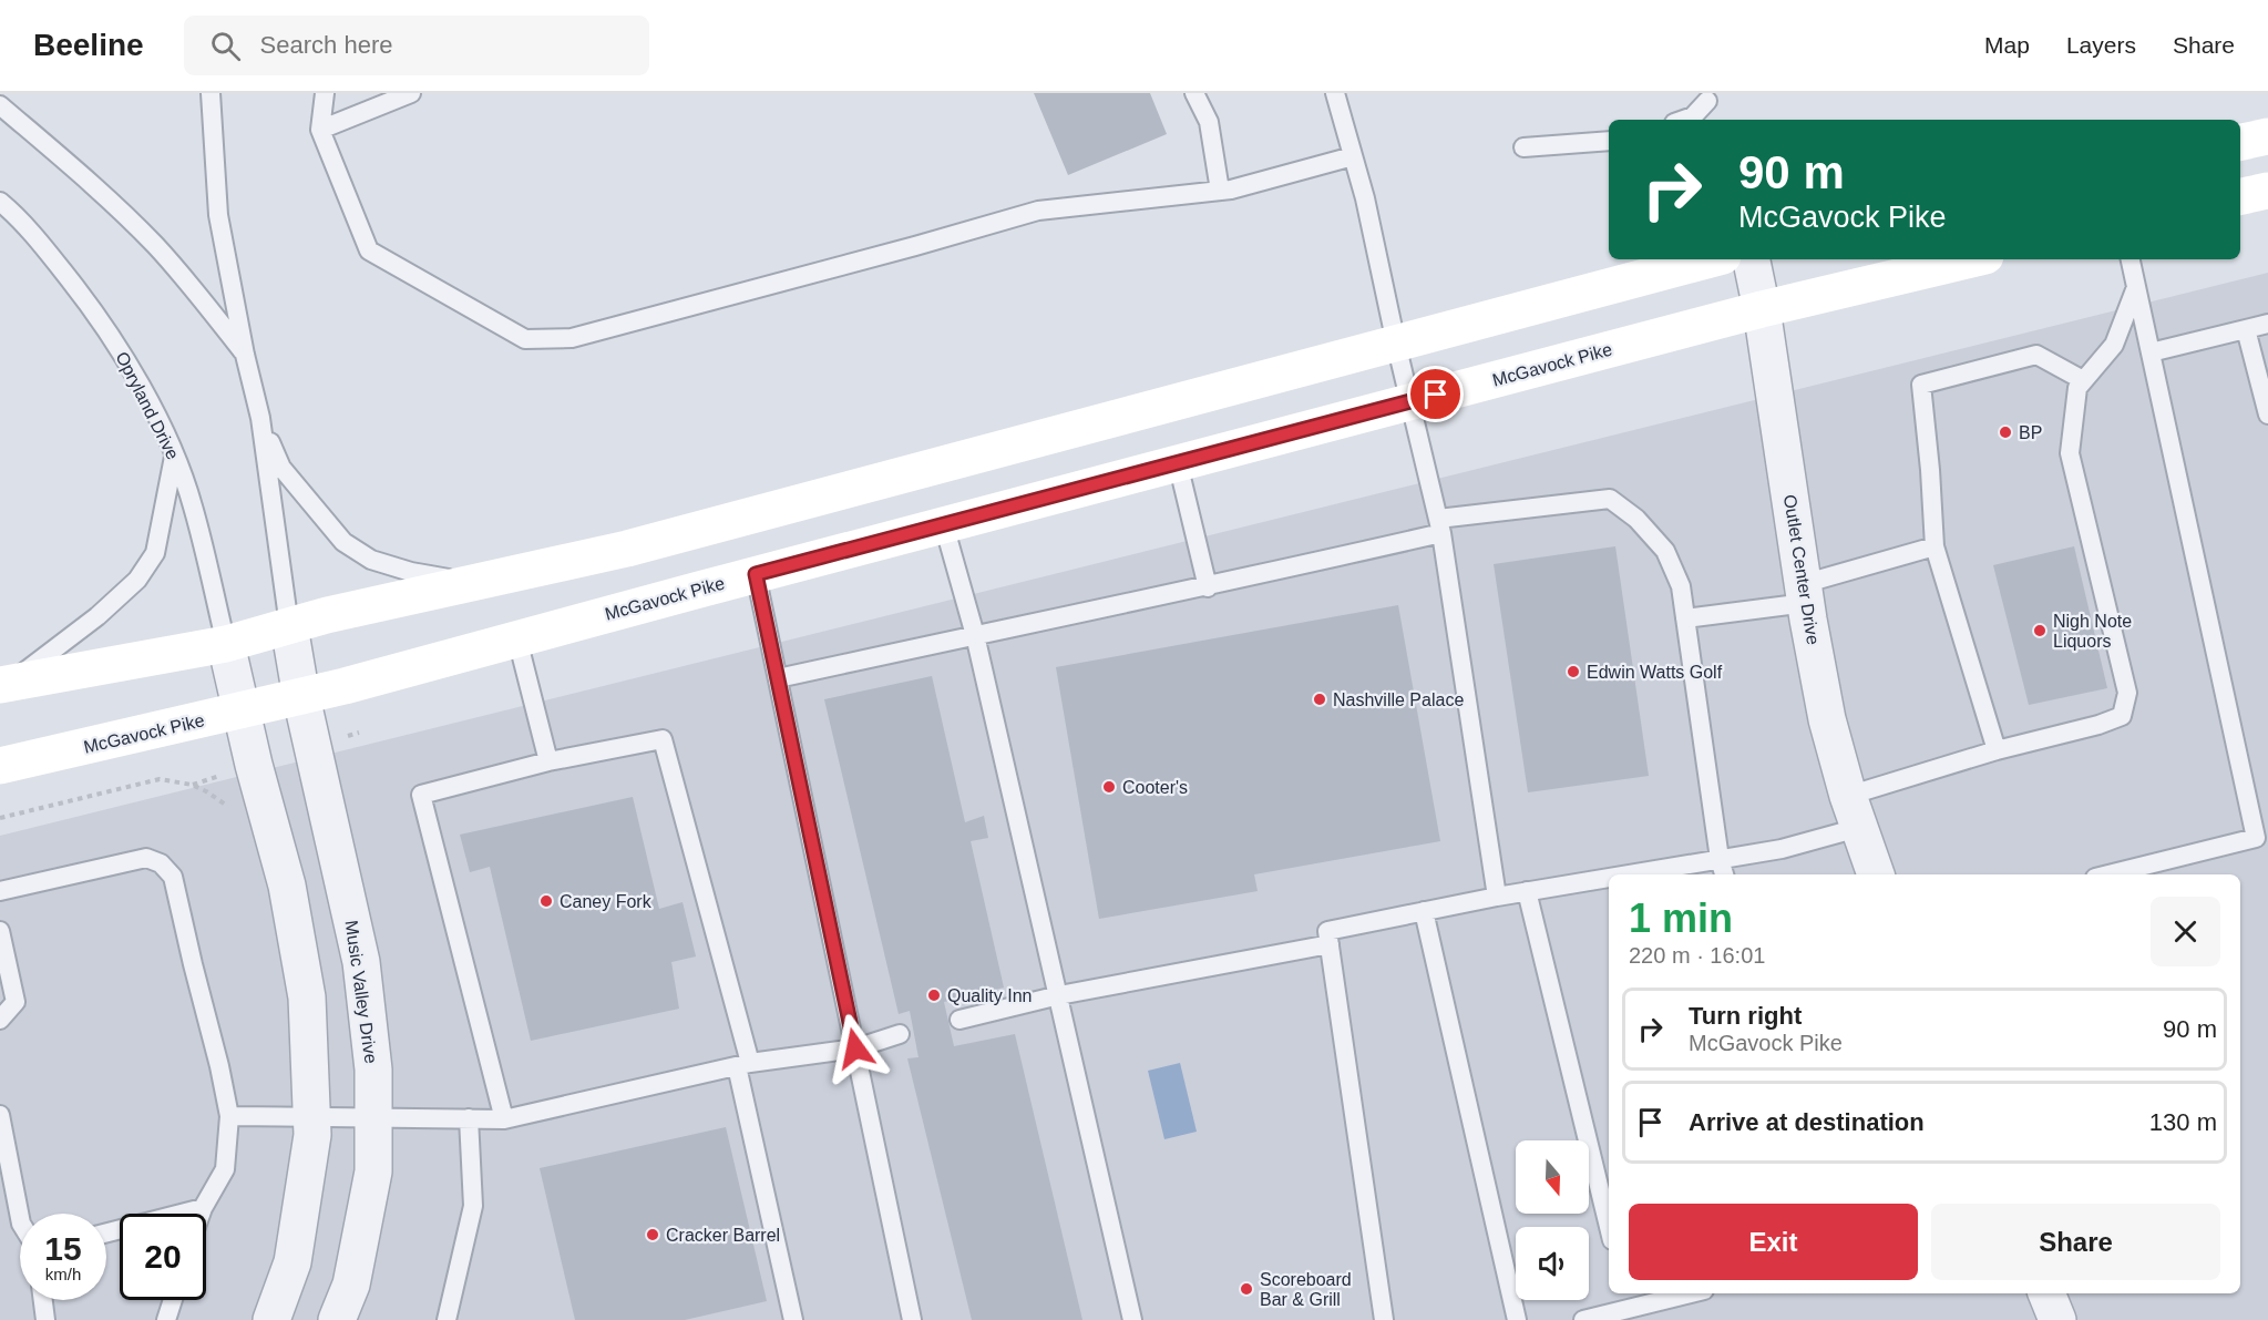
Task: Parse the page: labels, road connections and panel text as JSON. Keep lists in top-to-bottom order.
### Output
{
  "streets": {
    "street": ["McGavock Pike", "Outlet Center Drive", "Music Valley Drive"],
    "lane": ["Opryland Drive"]
  },
  "crossings": [
    ["McGavock Pike", "Outlet Center Drive"],
    ["McGavock Pike", "Music Valley Drive"]
  ],
  "places": [
    "BP",
    "Nigh Note Liquors",
    "Edwin Watts Golf",
    "Nashville Palace",
    "Cooter's",
    "Caney Fork",
    "Quality Inn",
    "Cracker Barrel",
    "Scoreboard Bar & Grill"
  ],
  "north": "bottom",
  "page": {
    "header": "Beeline",
    "search": "Search here",
    "nav": ["Map", "Layers", "Share"],
    "turn": ["90 m", "McGavock Pike"],
    "heading": ["1 min", "220 m · 16:01"],
    "list": [
      {
        "name": "Turn right",
        "note": "McGavock Pike",
        "value": "90 m"
      },
      {
        "name": "Arrive at destination",
        "value": "130 m"
      }
    ],
    "buttons": ["Exit", "Share"],
    "speed": "15 km/h",
    "limit": "20"
  }
}
